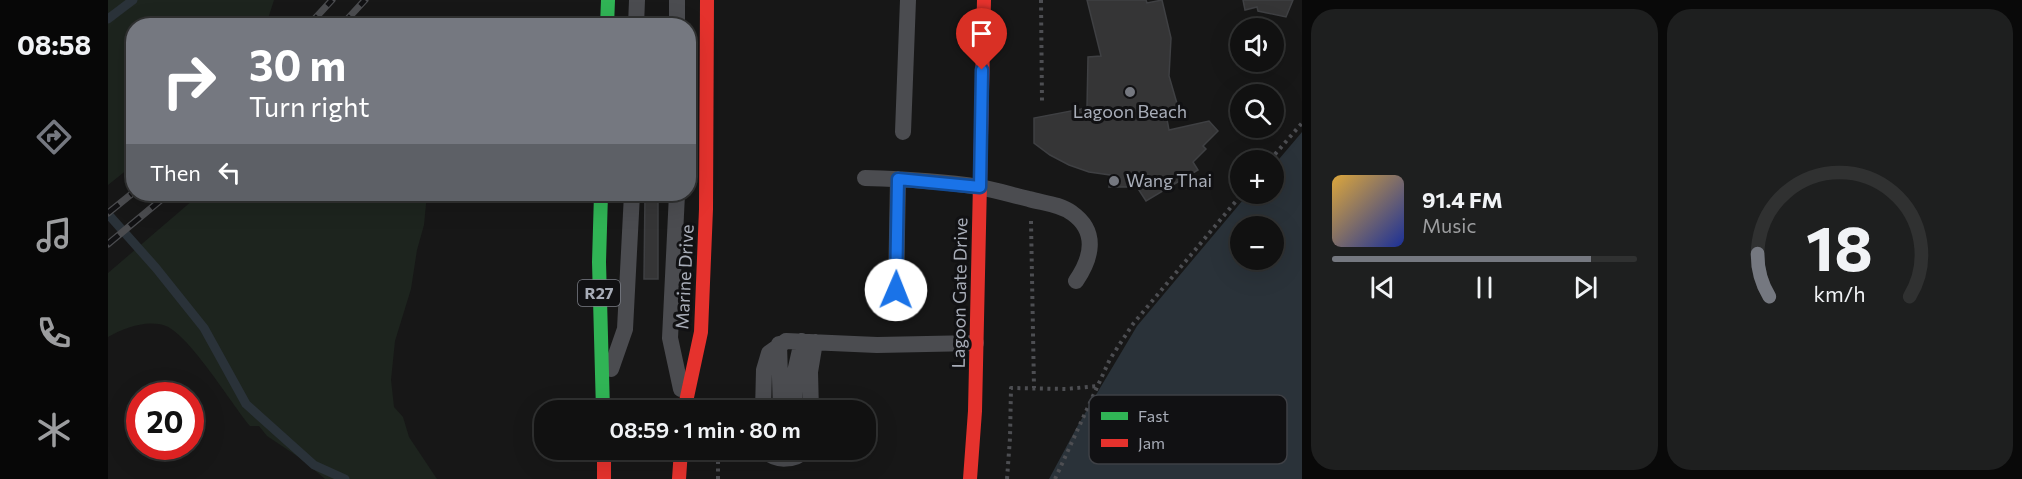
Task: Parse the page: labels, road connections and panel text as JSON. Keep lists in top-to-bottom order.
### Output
{
  "streets": {
    "main road": ["Marine Drive", "R27", "Lagoon Gate Drive"]
  },
  "places": ["Lagoon Beach", "Wang Thai"],
  "legend": ["Fast", "Jam"],
  "page": {
    "tabs": "08:58",
    "map_buttons": ["+", "−"],
    "turn": ["30 m", "Turn right"],
    "then": "Then",
    "song": ["91.4 FM", "Music"],
    "limit": "20",
    "trip": "08:59 · 1 min · 80 m",
    "gauge": ["18", "km/h"]
  }
}
